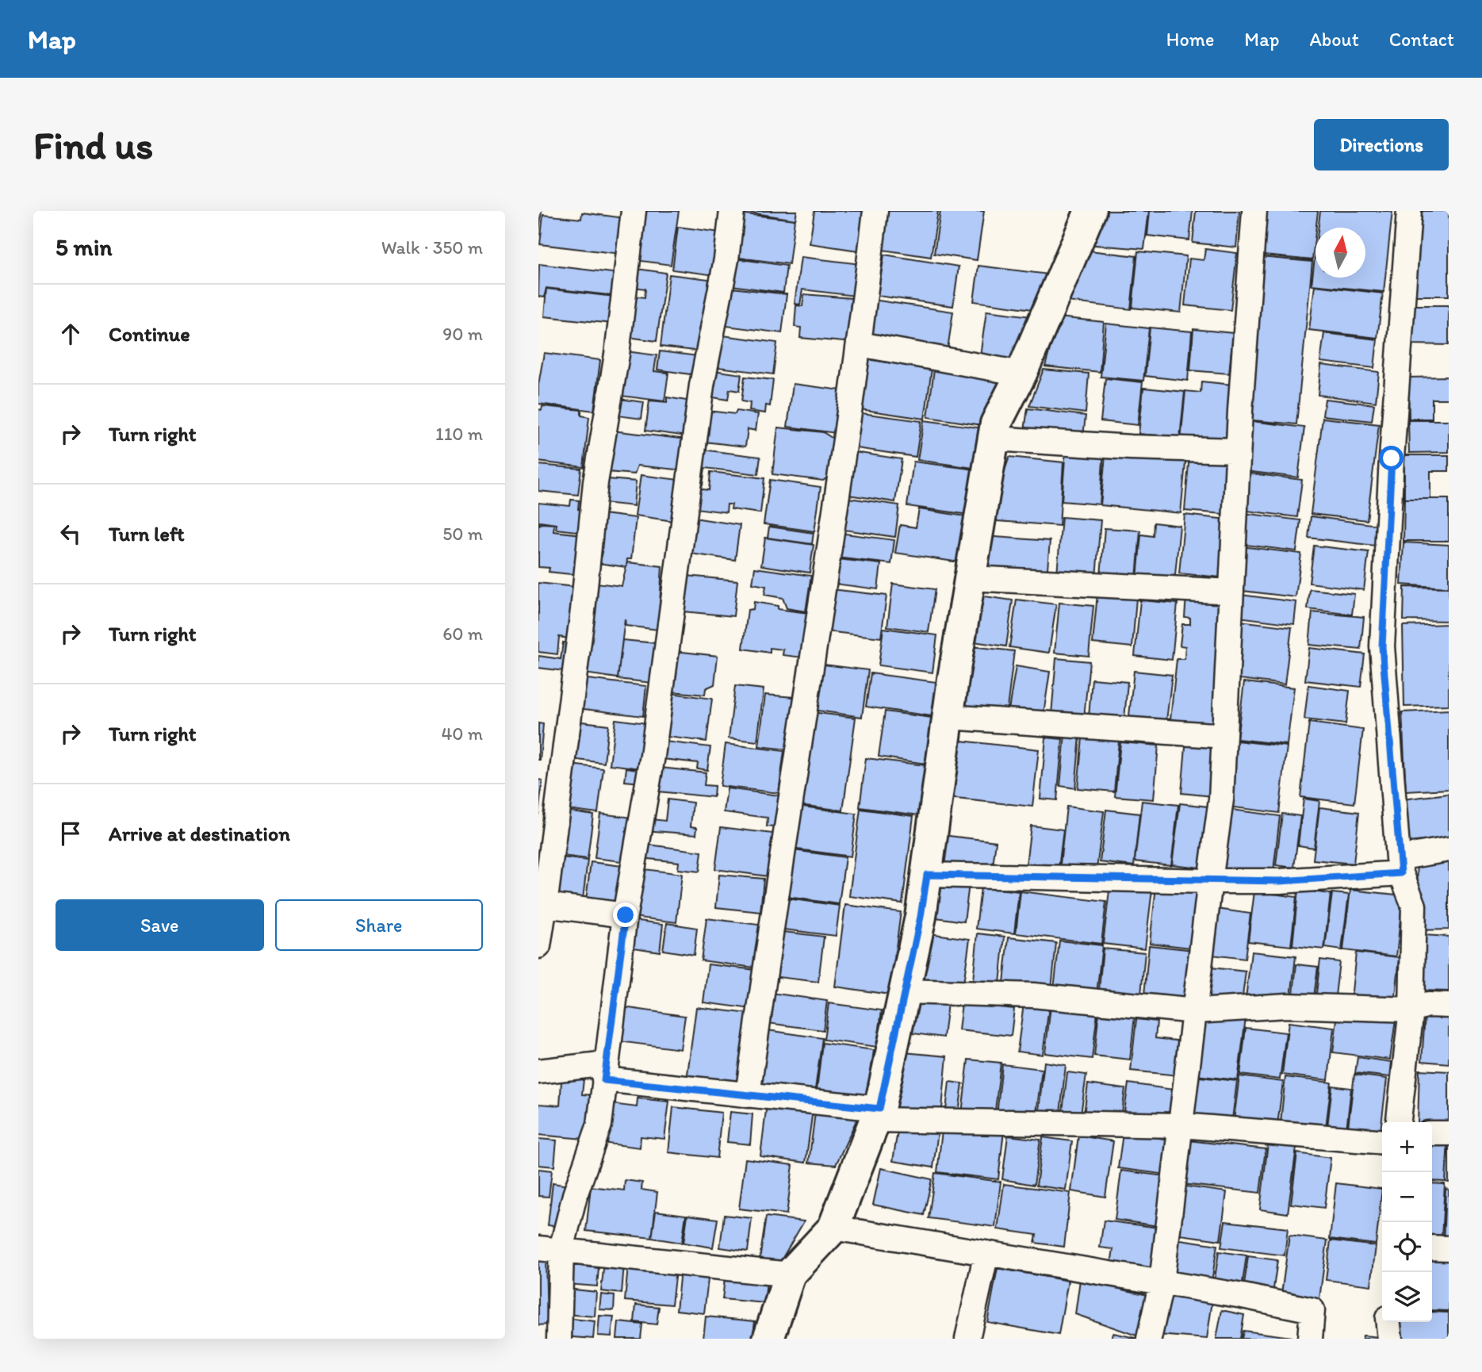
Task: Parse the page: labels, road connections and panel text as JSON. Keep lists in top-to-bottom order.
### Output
{
  "north": "top",
  "page": {
    "header": "Map",
    "nav": [
      "Home",
      "Map",
      "About",
      "Contact"
    ],
    "buttons": [
      "Directions",
      ["Save", "Share"]
    ],
    "title": "Find us",
    "heading": ["5 min", "Walk · 350 m"],
    "list": [
      ["Continue", "90 m"],
      ["Turn right", "110 m"],
      ["Turn left", "50 m"],
      ["Turn right", "60 m"],
      ["Turn right", "40 m"],
      "Arrive at destination"
    ],
    "map_buttons": ["+", "−"]
  }
}
